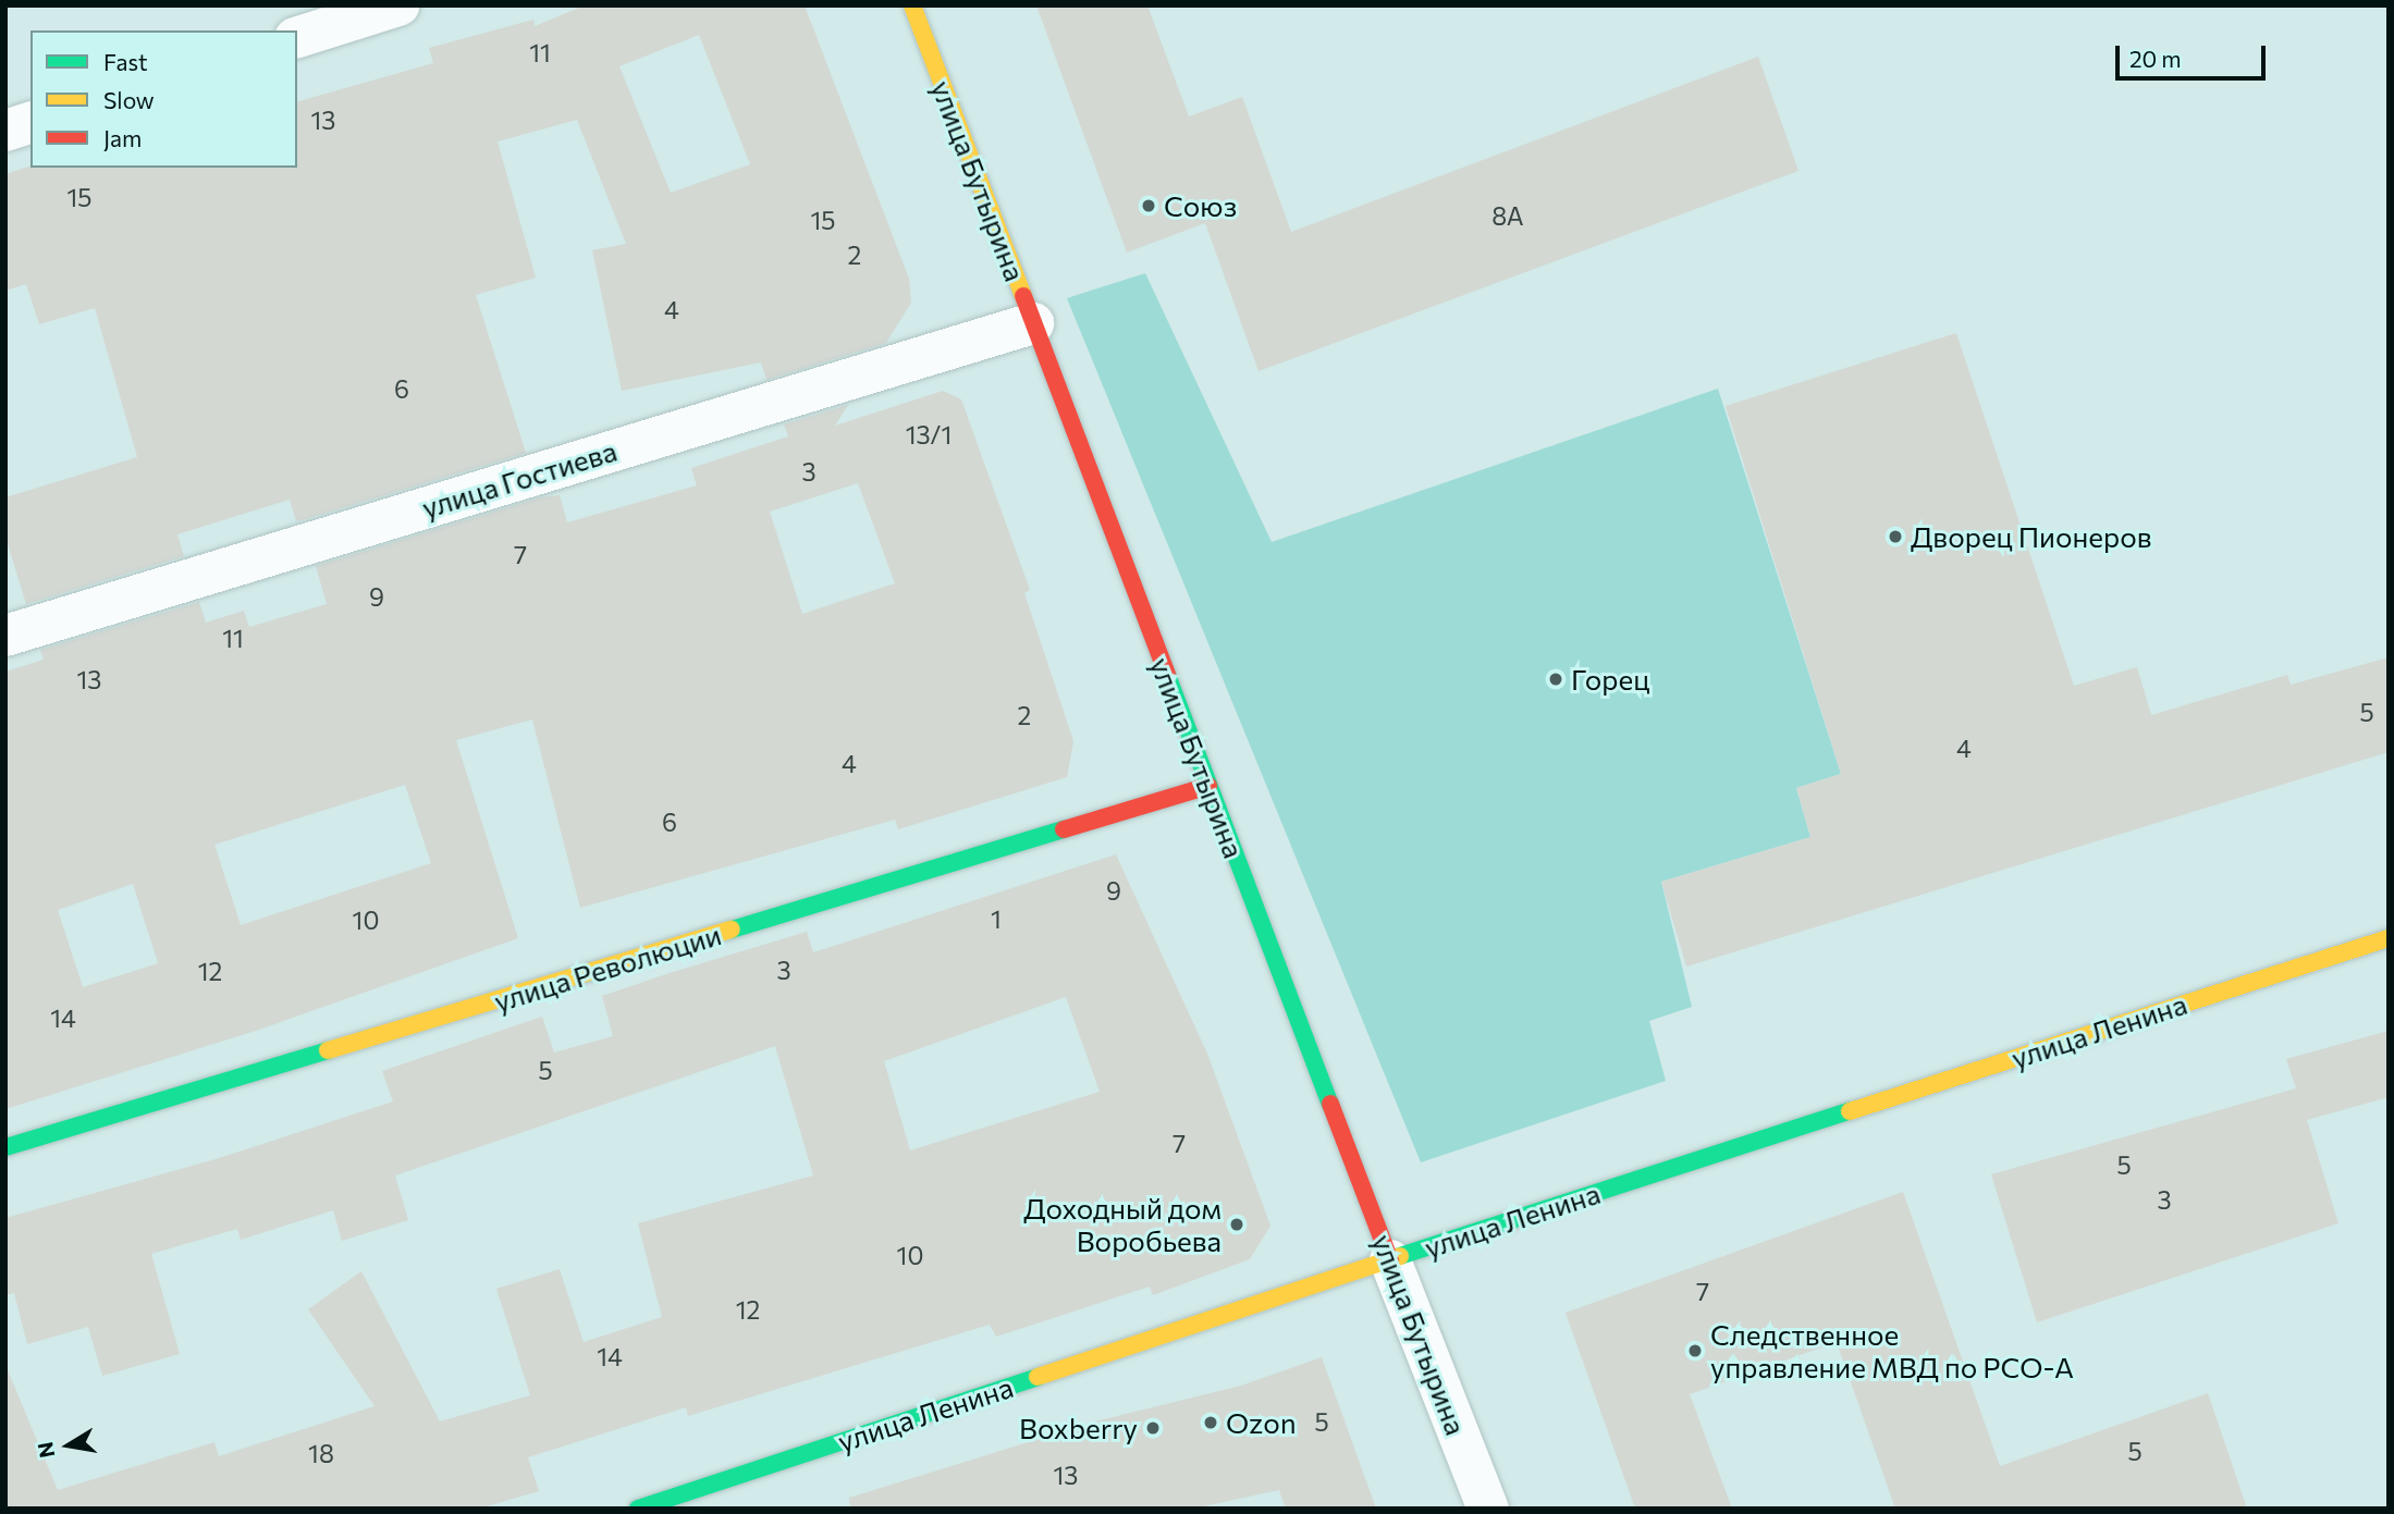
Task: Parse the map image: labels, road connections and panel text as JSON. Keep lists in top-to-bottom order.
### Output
{
  "streets": {
    "main road": ["улица Бутырина", "улица Революции", "улица Ленина"],
    "street": ["улица Гостиева"]
  },
  "crossings": [
    ["улица Бутырина", "улица Гостиева"],
    ["улица Бутырина", "улица Революции"],
    ["улица Бутырина", "улица Ленина"]
  ],
  "places": [
    "Союз",
    "Дворец Пионеров",
    "Горец",
    "Доходный дом Воробьева",
    "Следственное управление МВД по РСО-А",
    "Ozon",
    "Boxberry"
  ],
  "house_numbers": [
    "11",
    "13",
    "15",
    "8А",
    "15",
    "2",
    "4",
    "6",
    "13/1",
    "3",
    "7",
    "9",
    "11",
    "13",
    "5",
    "2",
    "4",
    "4",
    "6",
    "9",
    "1",
    "10",
    "3",
    "12",
    "14",
    "5",
    "7",
    "5",
    "3",
    "10",
    "7",
    "12",
    "14",
    "5",
    "5",
    "18",
    "13"
  ],
  "legend": ["Fast", "Slow", "Jam"],
  "scale_bar": "20 m",
  "north": "left"
}
